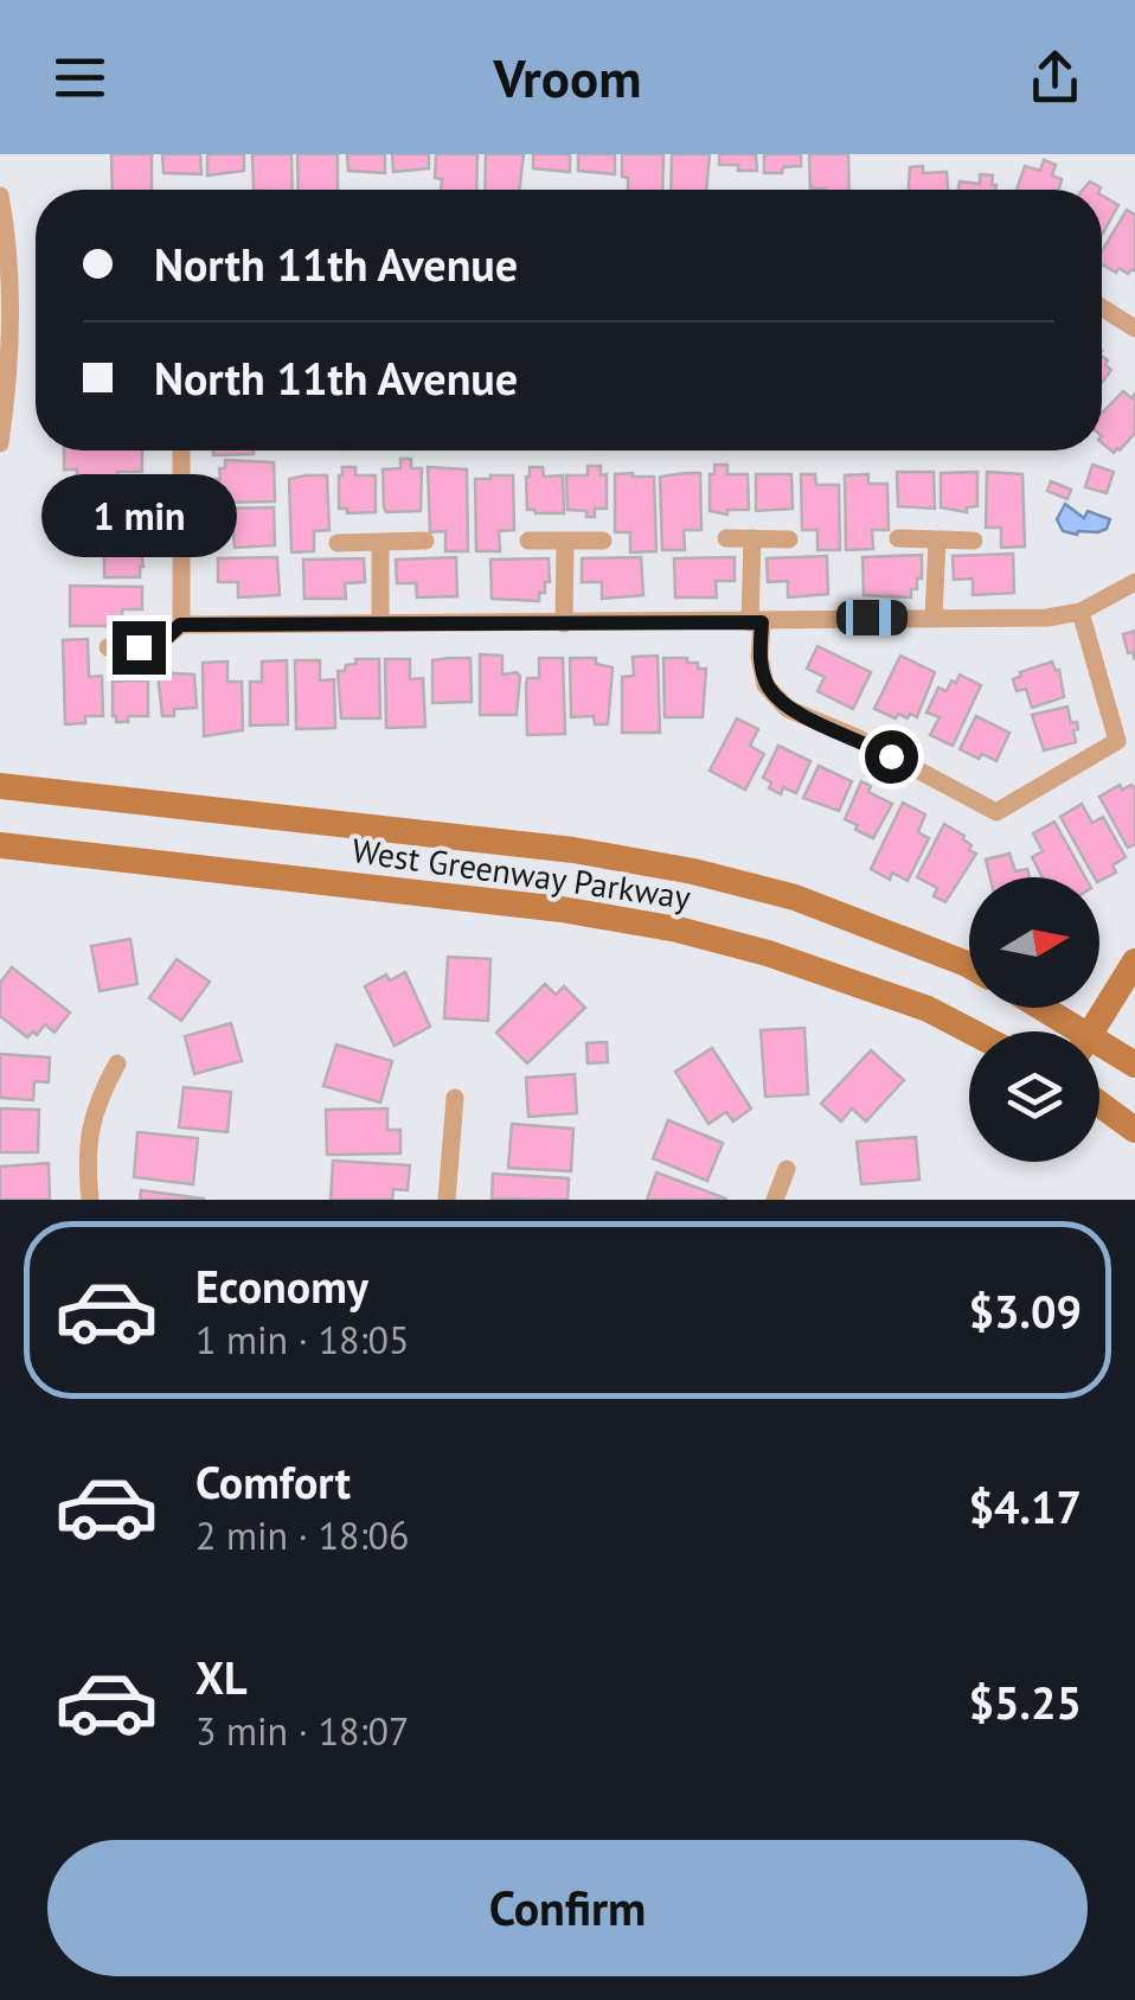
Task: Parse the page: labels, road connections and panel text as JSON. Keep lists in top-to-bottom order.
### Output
{
  "streets": {
    "main road": ["West Greenway Parkway"]
  },
  "north": "right",
  "page": {
    "header": "Vroom",
    "banner": ["North 11th Avenue", "North 11th Avenue"],
    "bubble": "1 min",
    "list": [
      {
        "name": "Economy",
        "note": "1 min · 18:05",
        "value": "$3.09"
      },
      {
        "name": "Comfort",
        "note": "2 min · 18:06",
        "value": "$4.17"
      },
      {
        "name": "XL",
        "note": "3 min · 18:07",
        "value": "$5.25"
      }
    ],
    "buttons": "Confirm"
  }
}
